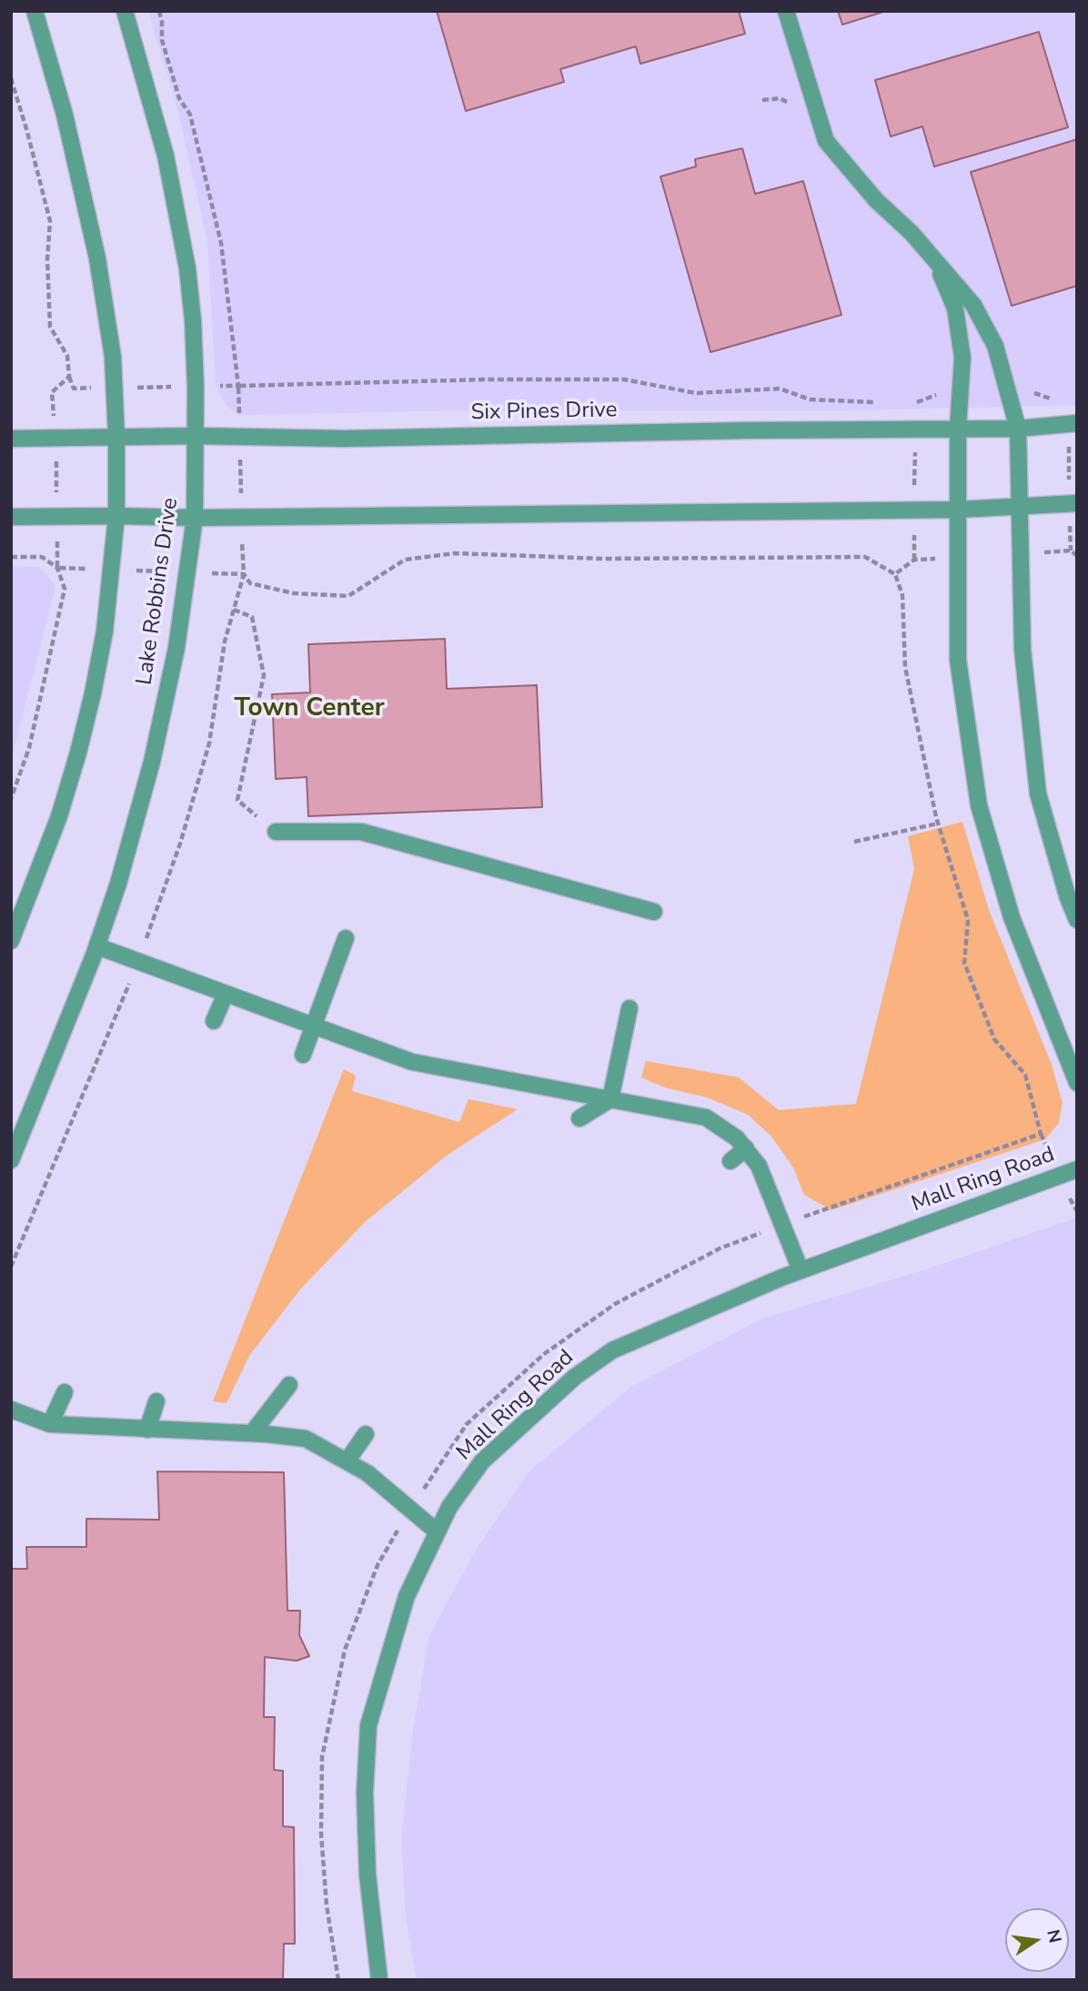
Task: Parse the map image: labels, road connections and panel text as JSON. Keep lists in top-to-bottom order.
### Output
{
  "streets": {
    "street": ["Six Pines Drive", "Lake Robbins Drive", "Mall Ring Road"]
  },
  "crossings": [
    ["Six Pines Drive", "Lake Robbins Drive"]
  ],
  "districts": ["Town Center"],
  "north": "right"
}
